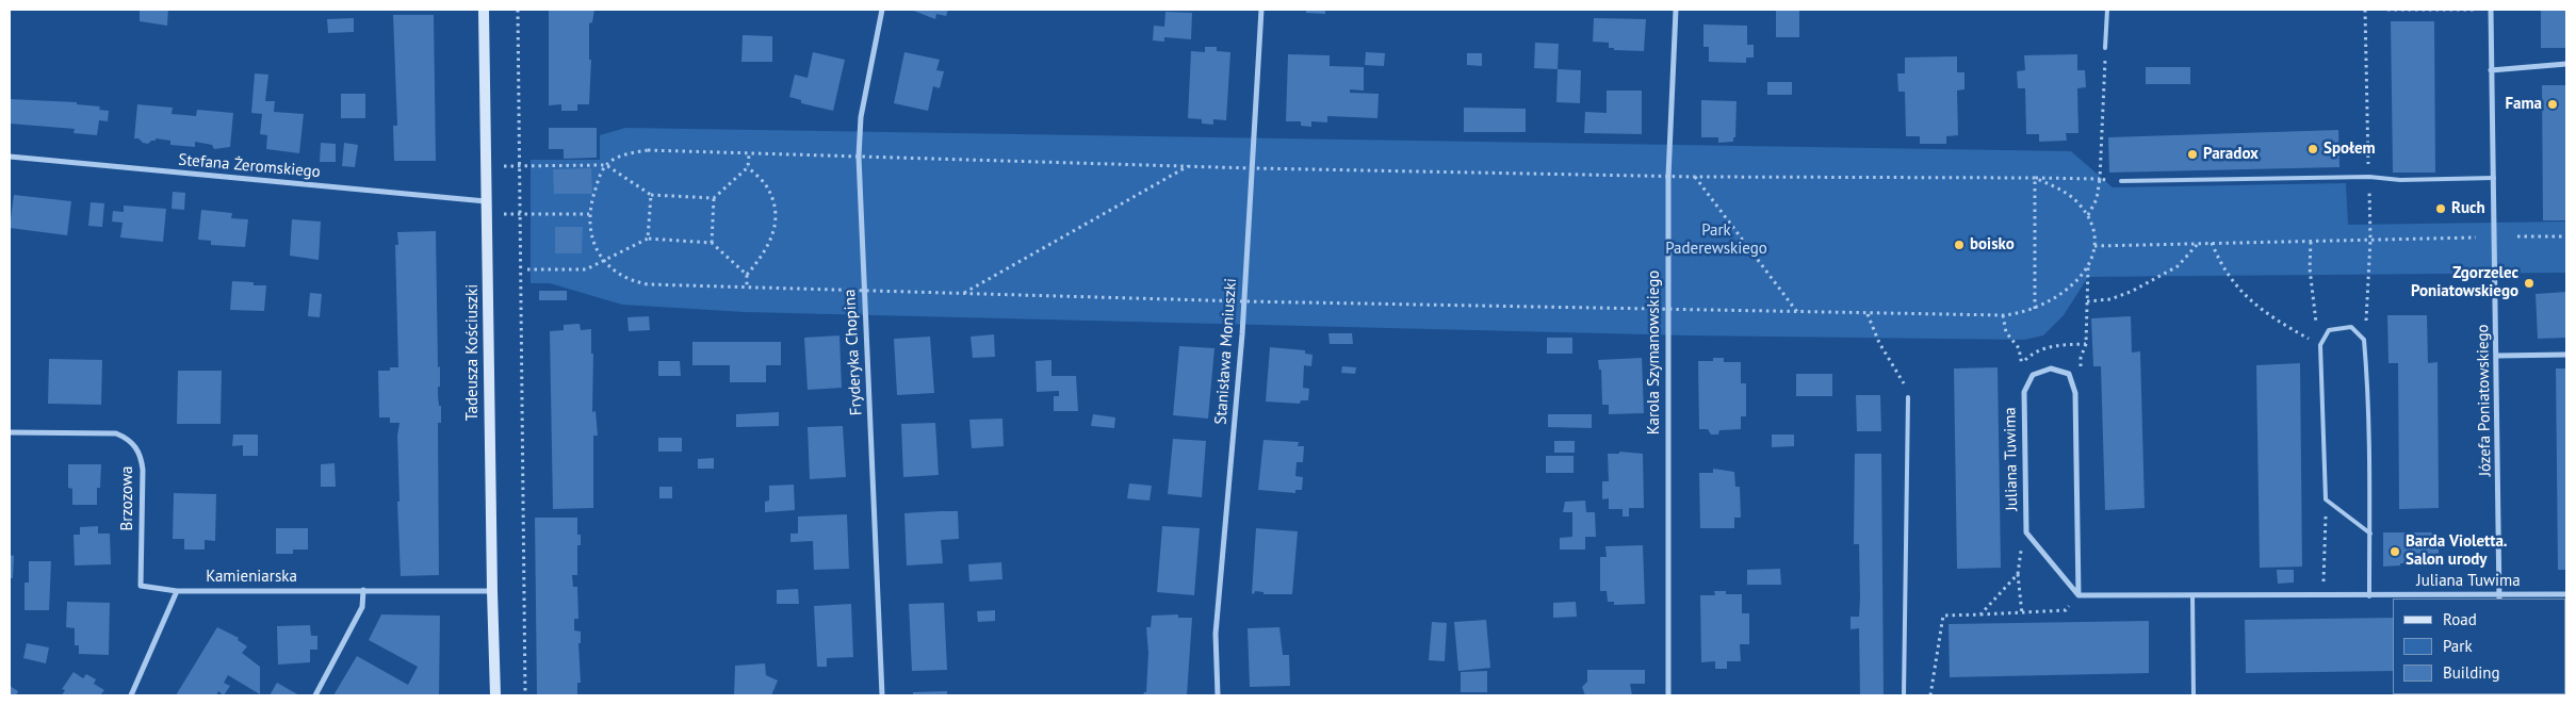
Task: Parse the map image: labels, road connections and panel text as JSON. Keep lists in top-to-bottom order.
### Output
{
  "streets": {
    "street": [
      "Stefana Żeromskiego",
      "Stanisława Moniuszki",
      "Tadeusza Kościuszki",
      "Fryderyka Chopina",
      "Karola Szymanowskiego",
      "Józefa Poniatowskiego",
      "Juliana Tuwima",
      "Brzozowa",
      "Kamieniarska"
    ]
  },
  "crossings": [
    ["Stefana Żeromskiego", "Tadeusza Kościuszki"],
    ["Tadeusza Kościuszki", "Kamieniarska"],
    ["Józefa Poniatowskiego", "Juliana Tuwima"],
    ["Brzozowa", "Kamieniarska"]
  ],
  "parks": ["Park Paderewskiego"],
  "places": [
    "Fama",
    "Społem",
    "Paradox",
    "Ruch",
    "boisko",
    "Zgorzelec Poniatowskiego",
    "Barda Violetta. Salon urody"
  ],
  "legend": ["Road", "Park", "Building"]
}
